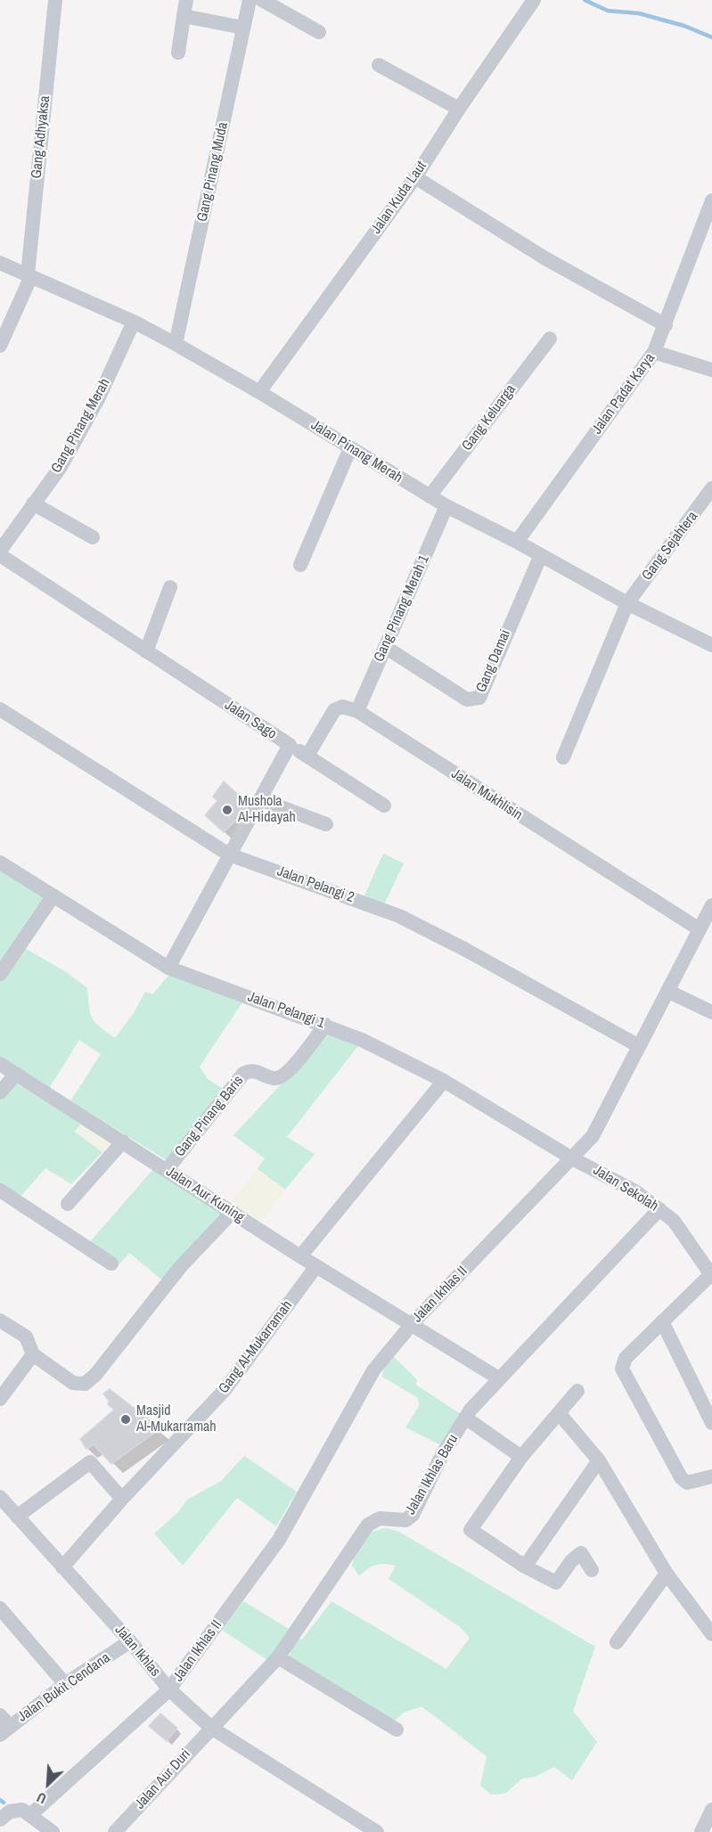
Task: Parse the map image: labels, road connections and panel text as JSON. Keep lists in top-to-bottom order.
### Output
{
  "streets": {
    "street": [
      "Gang Adhyaksa",
      "Gang Pinang Muda",
      "Jalan Kuda Laut",
      "Jalan Padat Karya",
      "Gang Keluarga",
      "Gang Pinang Merah",
      "Jalan Pinang Merah",
      "Gang Sejahtera",
      "Gang Pinang Merah 1",
      "Gang Damai",
      "Jalan Sago",
      "Jalan Mukhlisin",
      "Jalan Pelangi 2",
      "Jalan Pelangi 1",
      "Gang Pinang Baris",
      "Jalan Sekolah",
      "Jalan Aur Kuning",
      "Jalan Ikhlas II",
      "Gang Al-Mukarramah",
      "Jalan Ikhlas Baru",
      "Jalan Ikhlas",
      "Jalan Bukit Cendana",
      "Jalan Aur Duri"
    ]
  },
  "crossings": [
    ["Gang Adhyaksa", "Jalan Pinang Merah"],
    ["Gang Pinang Muda", "Jalan Pinang Merah"],
    ["Jalan Kuda Laut", "Jalan Pinang Merah"],
    ["Jalan Padat Karya", "Jalan Pinang Merah"],
    ["Gang Keluarga", "Jalan Pinang Merah"],
    ["Gang Pinang Merah", "Jalan Pinang Merah"],
    ["Jalan Pinang Merah", "Gang Sejahtera"],
    ["Jalan Pinang Merah", "Gang Pinang Merah 1"],
    ["Jalan Pinang Merah", "Gang Damai"],
    ["Gang Pinang Merah 1", "Gang Damai"],
    ["Gang Pinang Merah 1", "Jalan Mukhlisin"],
    ["Jalan Sago", "Jalan Pelangi 2"],
    ["Jalan Sago", "Jalan Pelangi 1"],
    ["Jalan Mukhlisin", "Jalan Ikhlas II"],
    ["Jalan Pelangi 2", "Jalan Ikhlas II"],
    ["Jalan Pelangi 1", "Gang Pinang Baris"],
    ["Jalan Pelangi 1", "Jalan Sekolah"],
    ["Jalan Pelangi 1", "Jalan Ikhlas II"],
    ["Gang Pinang Baris", "Jalan Aur Kuning"],
    ["Jalan Sekolah", "Jalan Ikhlas II"],
    ["Jalan Sekolah", "Jalan Ikhlas Baru"],
    ["Jalan Aur Kuning", "Jalan Ikhlas II"],
    ["Jalan Aur Kuning", "Gang Al-Mukarramah"],
    ["Jalan Aur Kuning", "Jalan Ikhlas Baru"],
    ["Jalan Ikhlas II", "Jalan Ikhlas"],
    ["Gang Al-Mukarramah", "Jalan Ikhlas"],
    ["Jalan Ikhlas Baru", "Jalan Ikhlas"],
    ["Jalan Ikhlas Baru", "Jalan Aur Duri"],
    ["Jalan Ikhlas", "Jalan Bukit Cendana"],
    ["Jalan Ikhlas", "Jalan Aur Duri"]
  ],
  "places": ["Mushola Al-Hidayah", "Masjid Al-Mukarramah"],
  "north": "bottom left"
}
